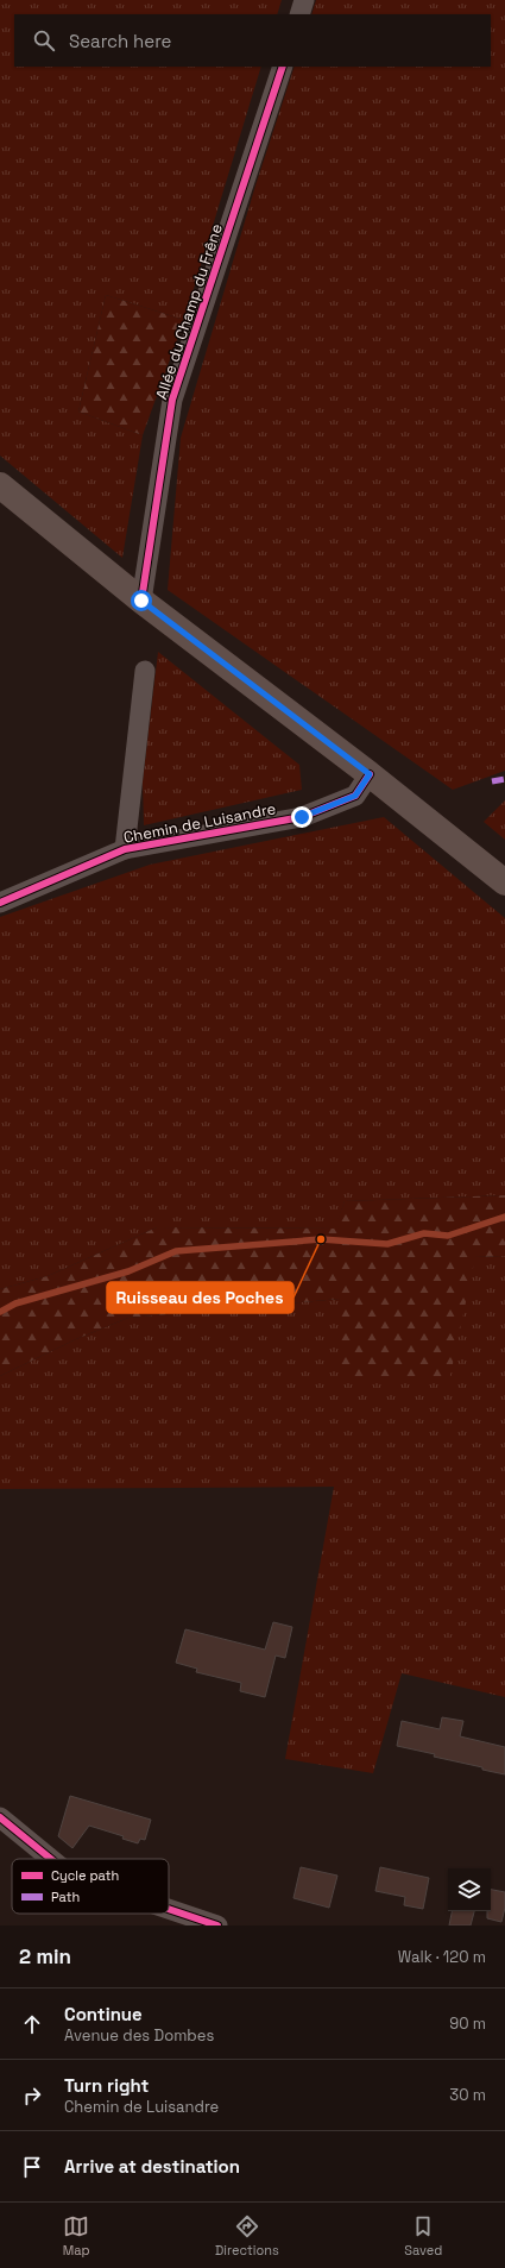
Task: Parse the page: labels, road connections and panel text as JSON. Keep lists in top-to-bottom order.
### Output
{
  "streets": {
    "street": ["Allée du Champ du Frêne", "Chemin de Luisandre"]
  },
  "places": ["Ruisseau des Poches"],
  "legend": ["Cycle path", "Path"],
  "page": {
    "search": "Search here",
    "heading": ["2 min", "Walk · 120 m"],
    "list": [
      ["Continue", "Avenue des Dombes", "90 m"],
      ["Turn right", "Chemin de Luisandre", "30 m"],
      "Arrive at destination"
    ],
    "nav": ["Map", "Directions", "Saved"]
  }
}
